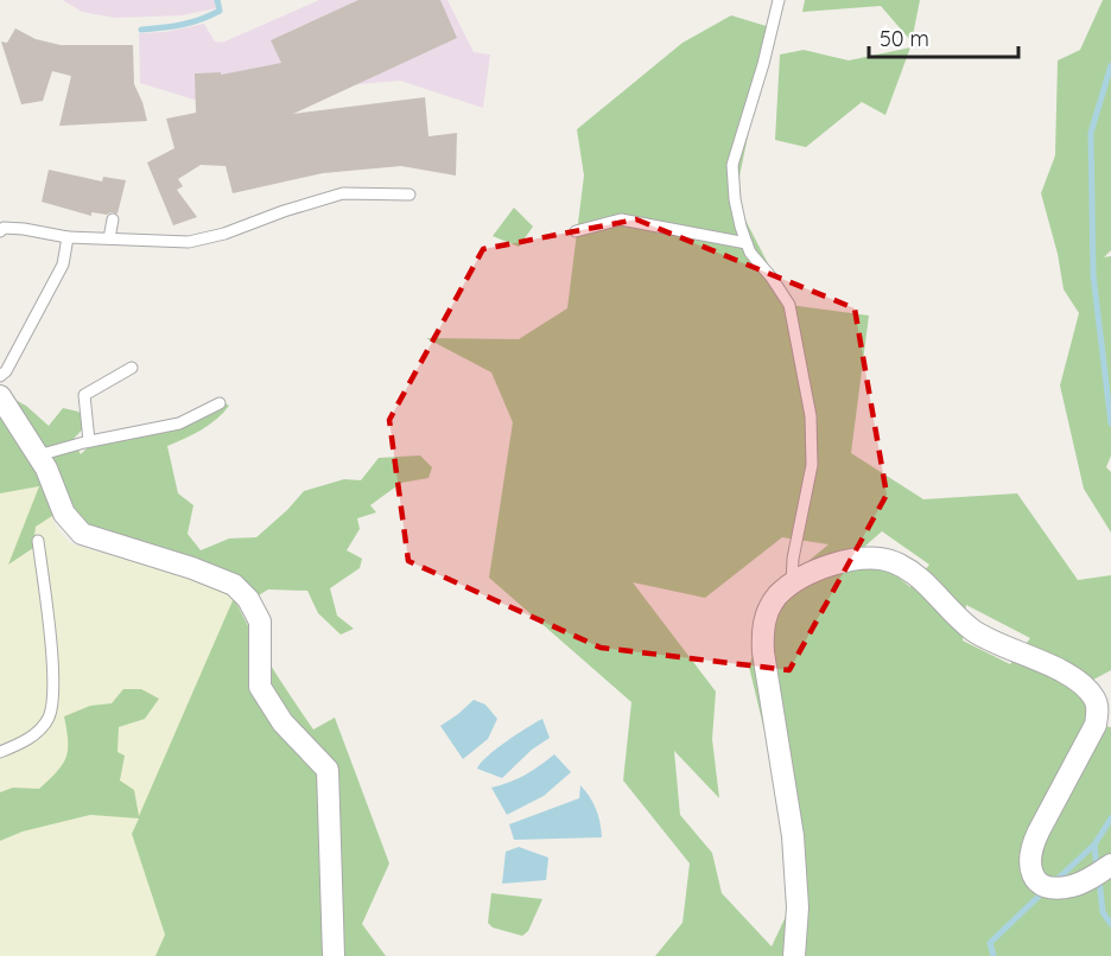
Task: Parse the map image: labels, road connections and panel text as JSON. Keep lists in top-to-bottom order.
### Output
{
  "scale_bar": "50 m"
}
